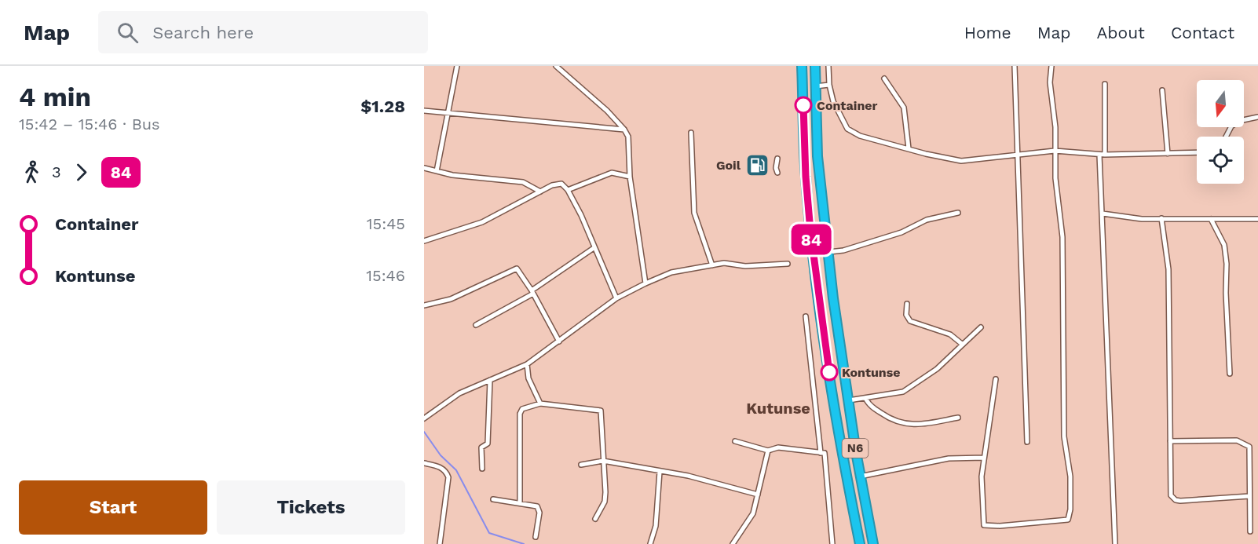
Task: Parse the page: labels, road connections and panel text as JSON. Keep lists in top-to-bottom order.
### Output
{
  "streets": {
    "highway": ["N6"]
  },
  "districts": ["Kutunse"],
  "places": {
    "other": ["Container", "Kontunse"],
    "fuel station": ["Goil"]
  },
  "lines": ["bus line 84"],
  "north": "bottom",
  "page": {
    "header": "Map",
    "search": "Search here",
    "nav": [
      "Home",
      "Map",
      "About",
      "Contact"
    ],
    "heading": ["4 min", "15:42 – 15:46 · Bus", "$1.28"],
    "on_map": "84",
    "legs": ["3", "84"],
    "list": [
      {
        "name": "Container",
        "value": "15:45"
      },
      {
        "name": "Kontunse",
        "value": "15:46"
      }
    ],
    "buttons": ["Start", "Tickets"]
  }
}
